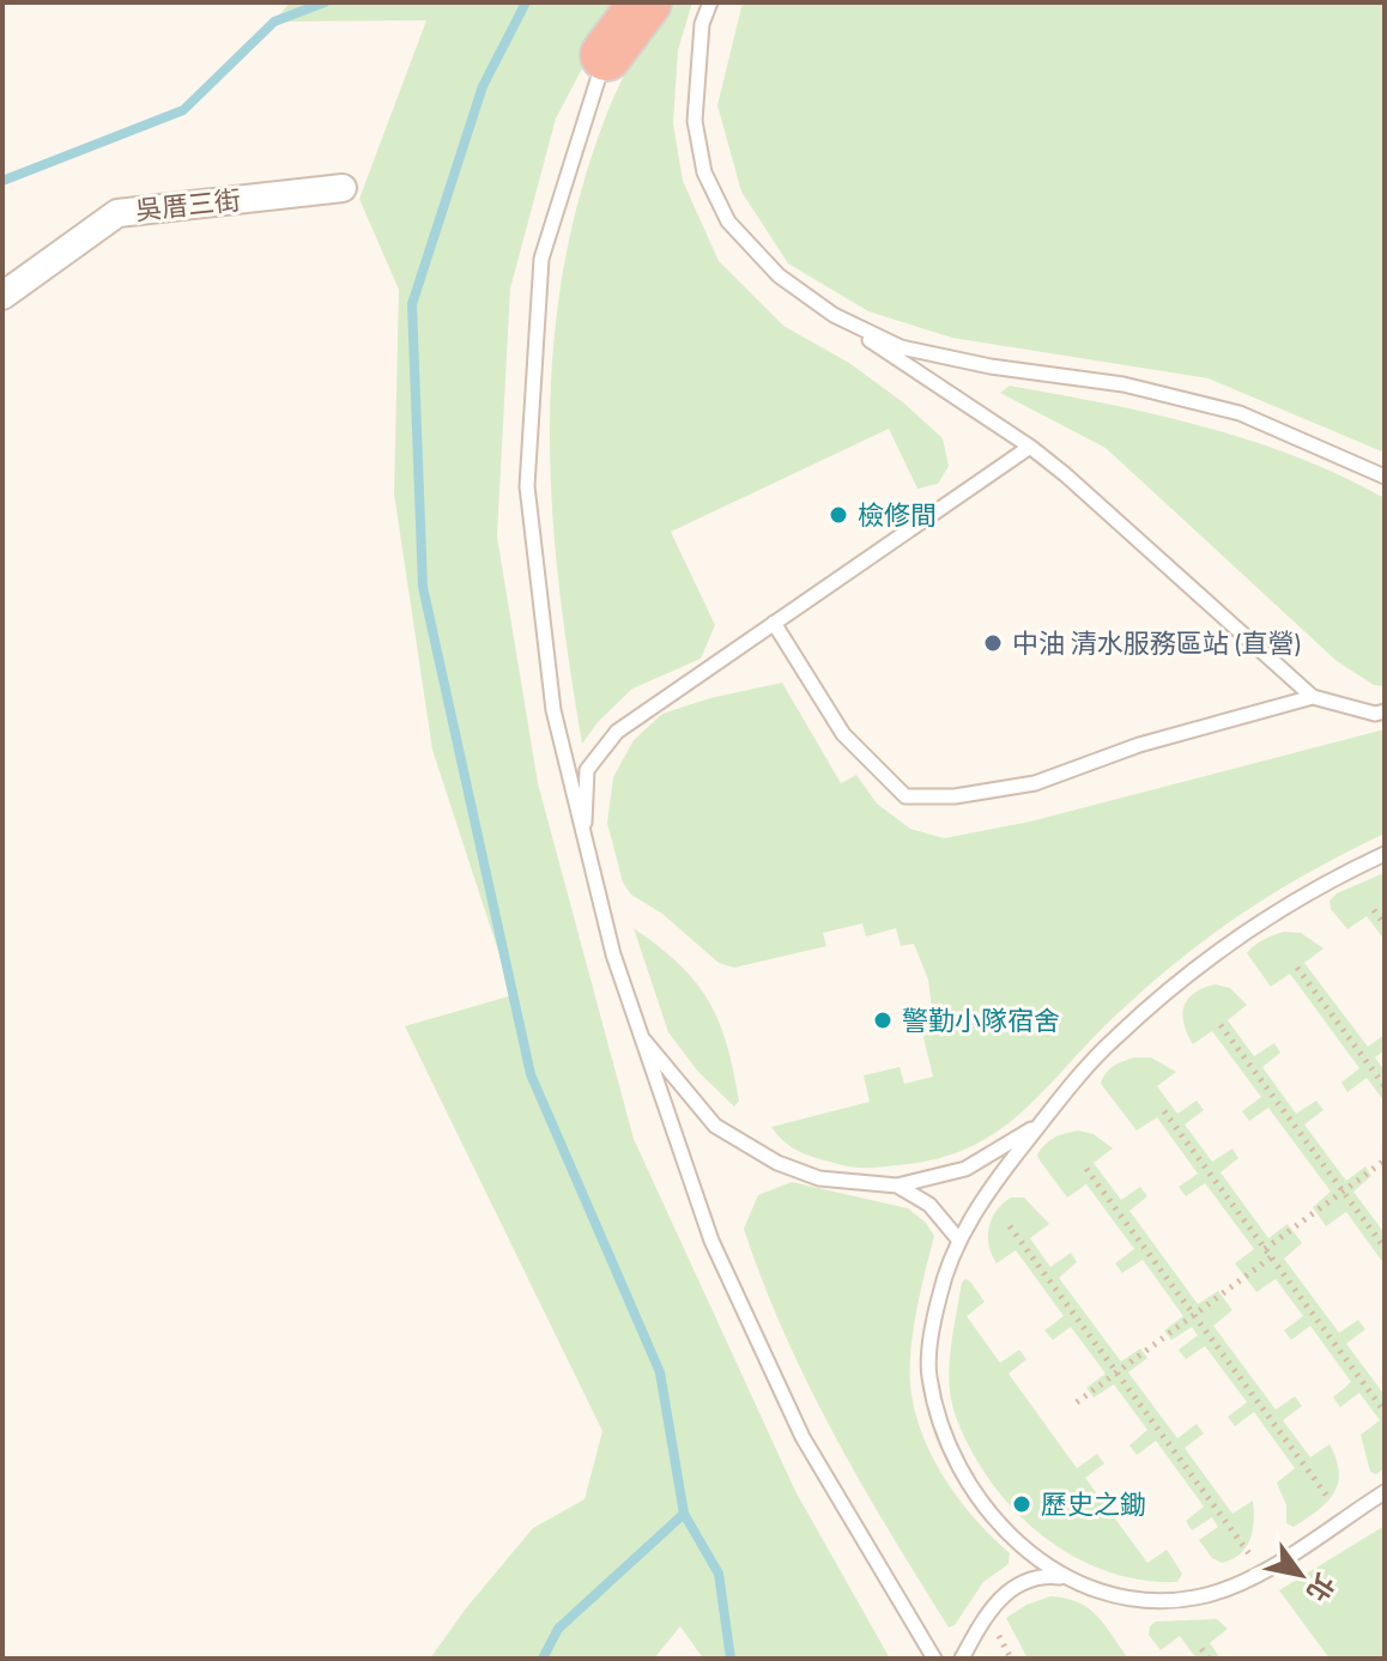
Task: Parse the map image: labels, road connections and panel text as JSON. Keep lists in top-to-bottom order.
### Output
{
  "streets": {
    "street": ["吳厝三街"]
  },
  "places": [
    "檢修間",
    "中油 清水服務區站 (直營)",
    "警勤小隊宿舍",
    "歷史之鋤"
  ],
  "north": "bottom right"
}
